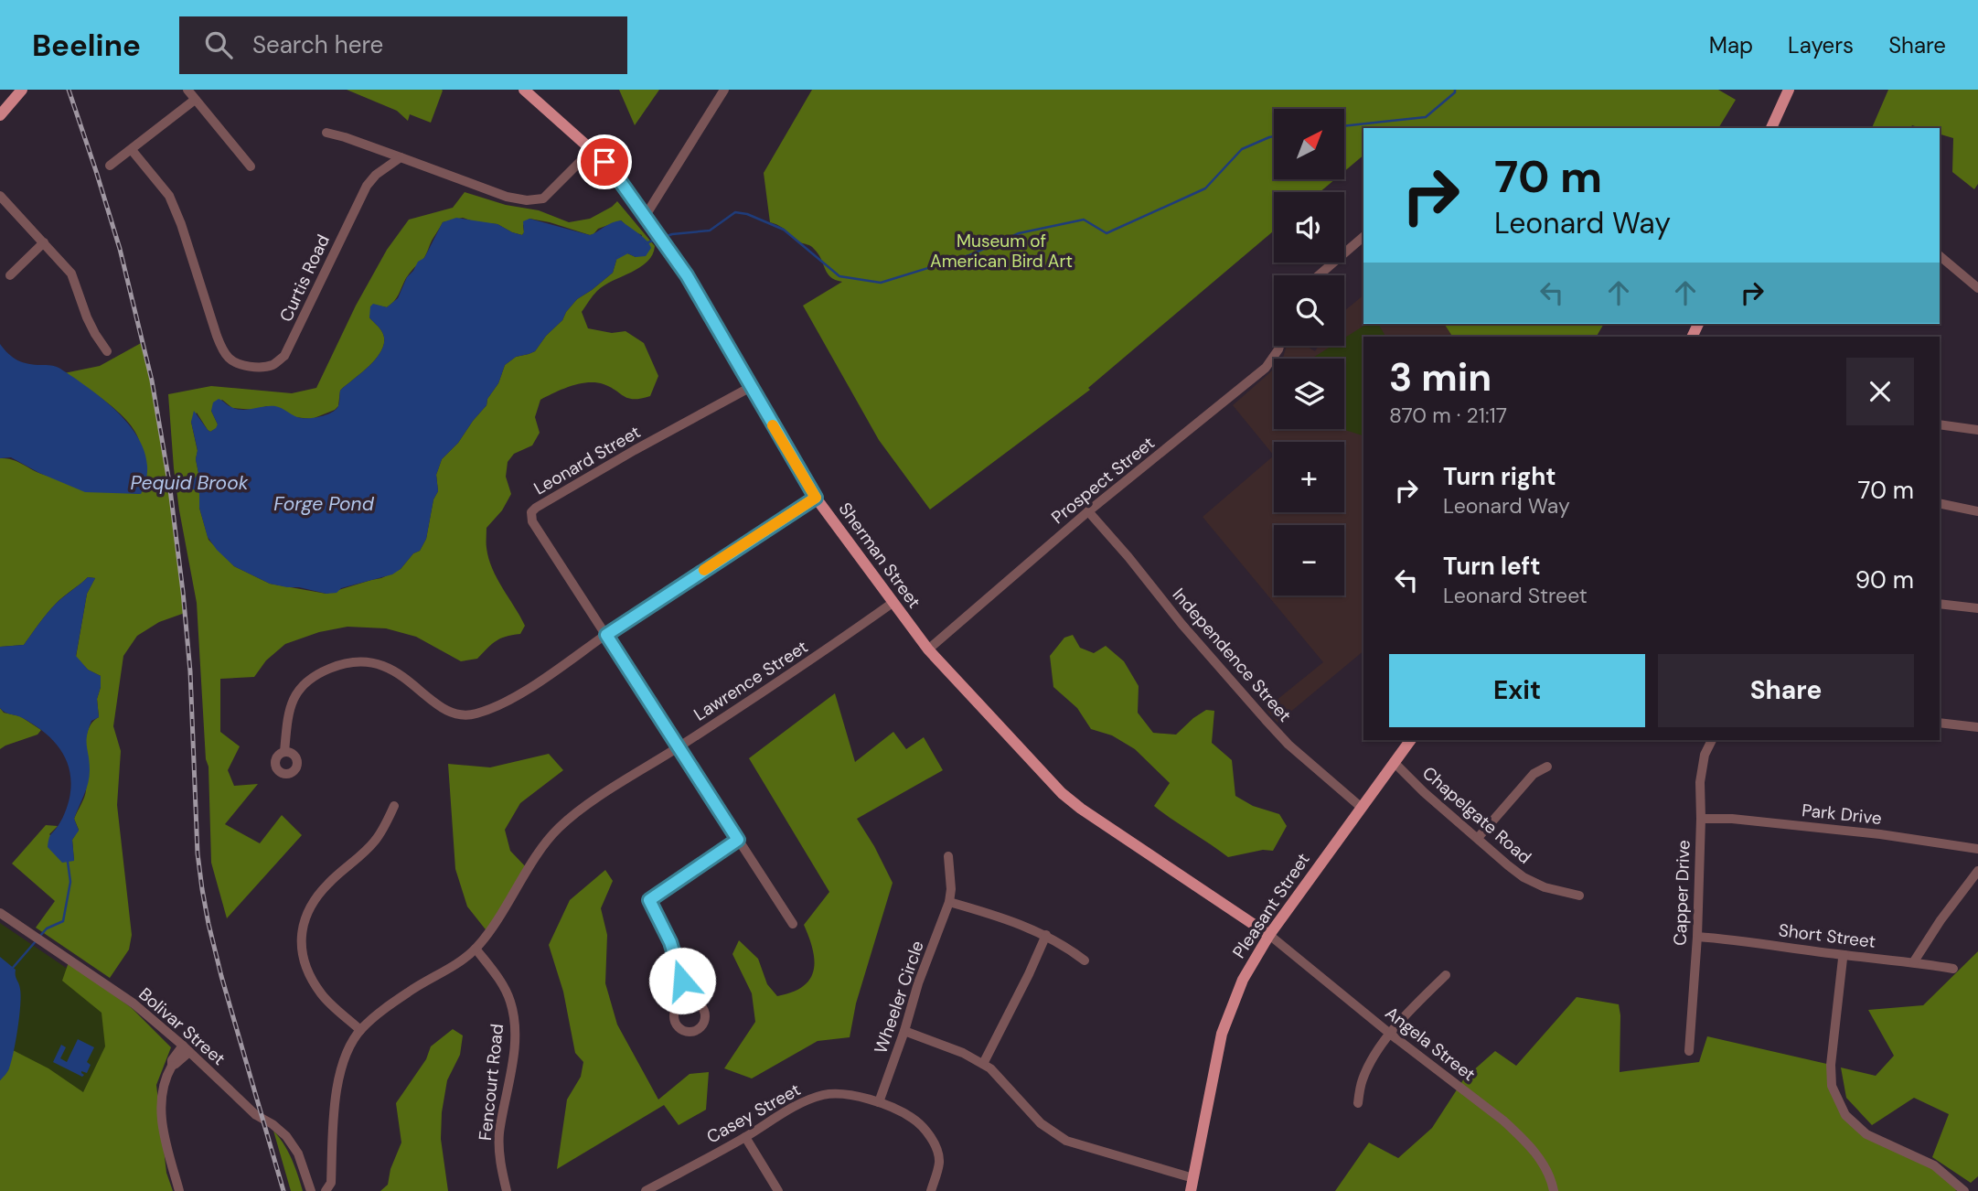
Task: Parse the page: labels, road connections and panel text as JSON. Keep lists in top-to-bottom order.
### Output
{
  "streets": {
    "main road": ["Sherman Street", "Pleasant Street"],
    "street": [
      "Curtis Road",
      "Leonard Street",
      "Prospect Street",
      "Independence Street",
      "Lawrence Street",
      "Park Drive",
      "Chapelgate Road",
      "Capper Drive",
      "Short Street",
      "Wheeler Circle",
      "Bolivar Street",
      "Angela Street",
      "Fencourt Road",
      "Casey Street"
    ]
  },
  "crossings": [
    ["Leonard Street", "Sherman Street"],
    ["Leonard Street", "Lawrence Street"],
    ["Prospect Street", "Sherman Street"],
    ["Prospect Street", "Independence Street"],
    ["Sherman Street", "Lawrence Street"],
    ["Sherman Street", "Pleasant Street"],
    ["Sherman Street", "Angela Street"],
    ["Independence Street", "Pleasant Street"],
    ["Lawrence Street", "Fencourt Road"],
    ["Park Drive", "Capper Drive"],
    ["Chapelgate Road", "Pleasant Street"],
    ["Capper Drive", "Short Street"],
    ["Pleasant Street", "Angela Street"],
    ["Wheeler Circle", "Casey Street"]
  ],
  "water": ["Pequid Brook", "Forge Pond"],
  "parks": ["Museum of American Bird Art"],
  "north": "top right",
  "page": {
    "header": "Beeline",
    "search": "Search here",
    "nav": ["Map", "Layers", "Share"],
    "map_buttons": ["+", "−"],
    "turn": ["70 m", "Leonard Way"],
    "heading": ["3 min", "870 m · 21:17"],
    "list": [
      {
        "name": "Turn right",
        "note": "Leonard Way",
        "value": "70 m"
      },
      {
        "name": "Turn left",
        "note": "Leonard Street",
        "value": "90 m"
      }
    ],
    "buttons": ["Exit", "Share"]
  }
}
